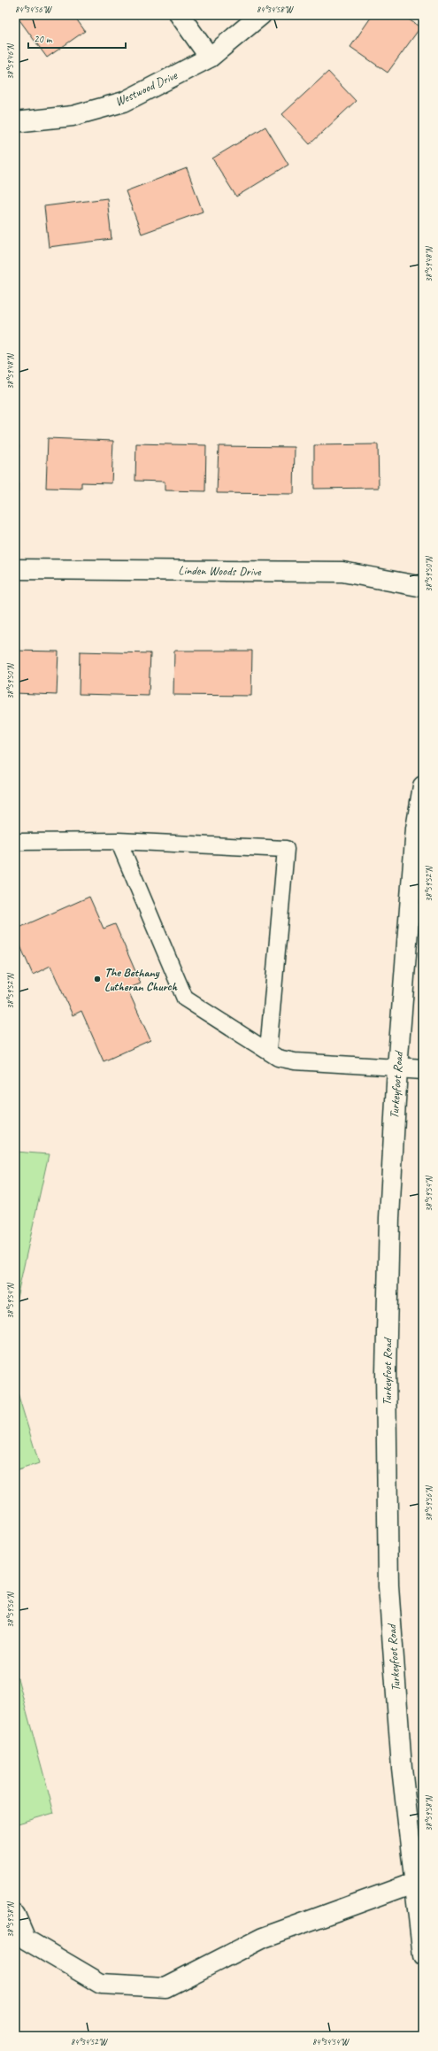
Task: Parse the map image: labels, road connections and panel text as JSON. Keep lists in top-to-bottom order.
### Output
{
  "streets": {
    "street": ["Westwood Drive", "Linden Woods Drive", "Turkeyfoot Road"]
  },
  "places": ["The Bethany Lutheran Church"],
  "scale_bar": "20 m",
  "coordinates": [
    "84°34'56\"W",
    "84°34'58\"W",
    "38°59'46\"N",
    "38°59'48\"N",
    "38°59'50\"N",
    "38°59'52\"N",
    "38°59'54\"N",
    "38°59'56\"N",
    "38°59'58\"N",
    "84°34'52\"W",
    "84°34'54\"W"
  ]
}
